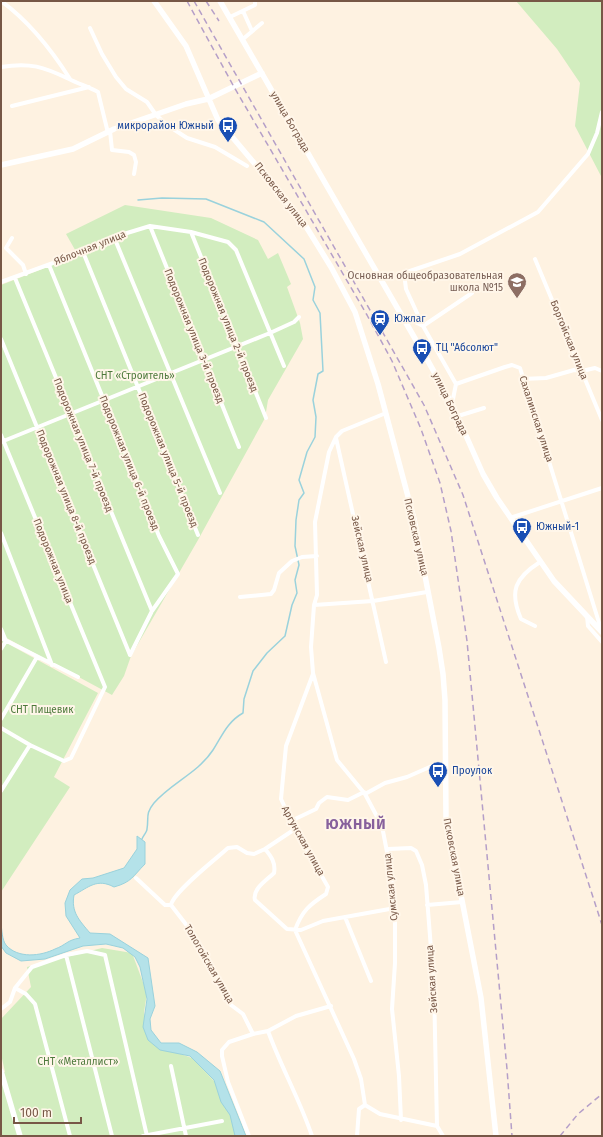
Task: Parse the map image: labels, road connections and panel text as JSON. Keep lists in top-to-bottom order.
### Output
{
  "streets": {
    "street": [
      "улица Бограда",
      "Псковская улица",
      "Яблочная улица",
      "Подорожная улица 2-й проезд",
      "Подорожная улица 3-й проезд",
      "Боргойская улица",
      "Сахалинская улица",
      "Подорожная улица 7-й проезд",
      "Подорожная улица 5-й проезд",
      "Подорожная улица 6-й проезд",
      "Подорожная улица 8-й проезд",
      "Зейская улица",
      "Подорожная улица",
      "Аргунская улица",
      "Сумская улица",
      "Тологойская улица"
    ]
  },
  "crossings": [
    ["улица Бограда", "Сахалинская улица"],
    ["Яблочная улица", "Подорожная улица 2-й проезд"],
    ["Яблочная улица", "Подорожная улица 3-й проезд"],
    ["Яблочная улица", "Подорожная улица 7-й проезд"],
    ["Яблочная улица", "Подорожная улица 5-й проезд"],
    ["Яблочная улица", "Подорожная улица 6-й проезд"],
    ["Подорожная улица 7-й проезд", "Подорожная улица 6-й проезд"],
    ["Подорожная улица 7-й проезд", "Подорожная улица 8-й проезд"],
    ["Подорожная улица 6-й проезд", "Подорожная улица 8-й проезд"],
    ["Зейская улица", "Сумская улица"],
    ["Аргунская улица", "Сумская улица"]
  ],
  "districts": ["ЮЖНЫЙ"],
  "parks": ["СНТ «Строитель»", "СНТ Пищевик", "СНТ «Металлист»"],
  "places": {
    "bus stop": [
      "микрорайон Южный",
      "ТЦ \"Абсолют\"",
      "Южный-1",
      "Проулок"
    ],
    "school or university": ["Основная общеобразовательная школа №15"],
    "station": ["Южлаг"]
  },
  "scale_bar": "100 m"
}
